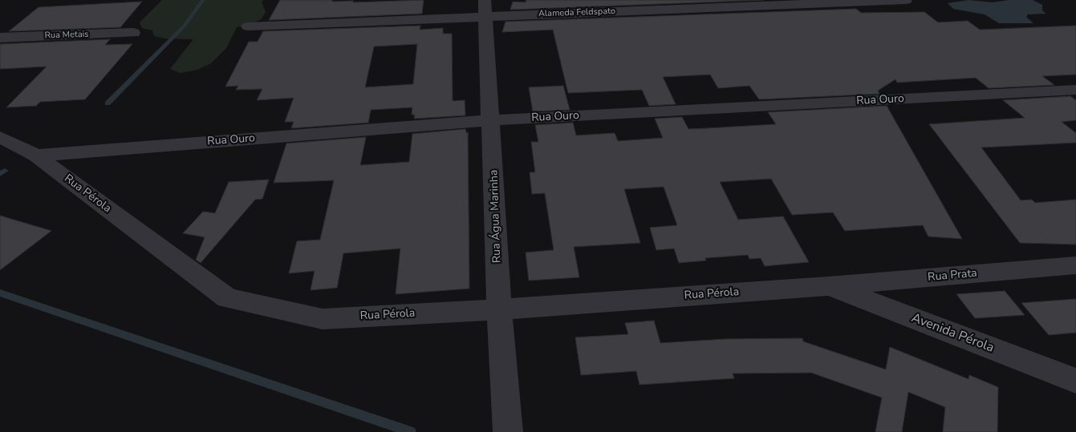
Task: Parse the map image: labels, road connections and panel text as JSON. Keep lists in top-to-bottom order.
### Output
{
  "streets": {
    "street": [
      "Alameda Feldspato",
      "Rua Metais",
      "Rua Ouro",
      "Rua Pérola",
      "Rua Água Marinha",
      "Rua Prata",
      "Avenida Pérola"
    ]
  },
  "crossings": [
    ["Alameda Feldspato", "Rua Água Marinha"],
    ["Rua Ouro", "Rua Pérola"],
    ["Rua Ouro", "Rua Água Marinha"],
    ["Rua Pérola", "Rua Água Marinha"],
    ["Rua Pérola", "Rua Prata"],
    ["Rua Pérola", "Avenida Pérola"],
    ["Rua Prata", "Avenida Pérola"]
  ]
}
